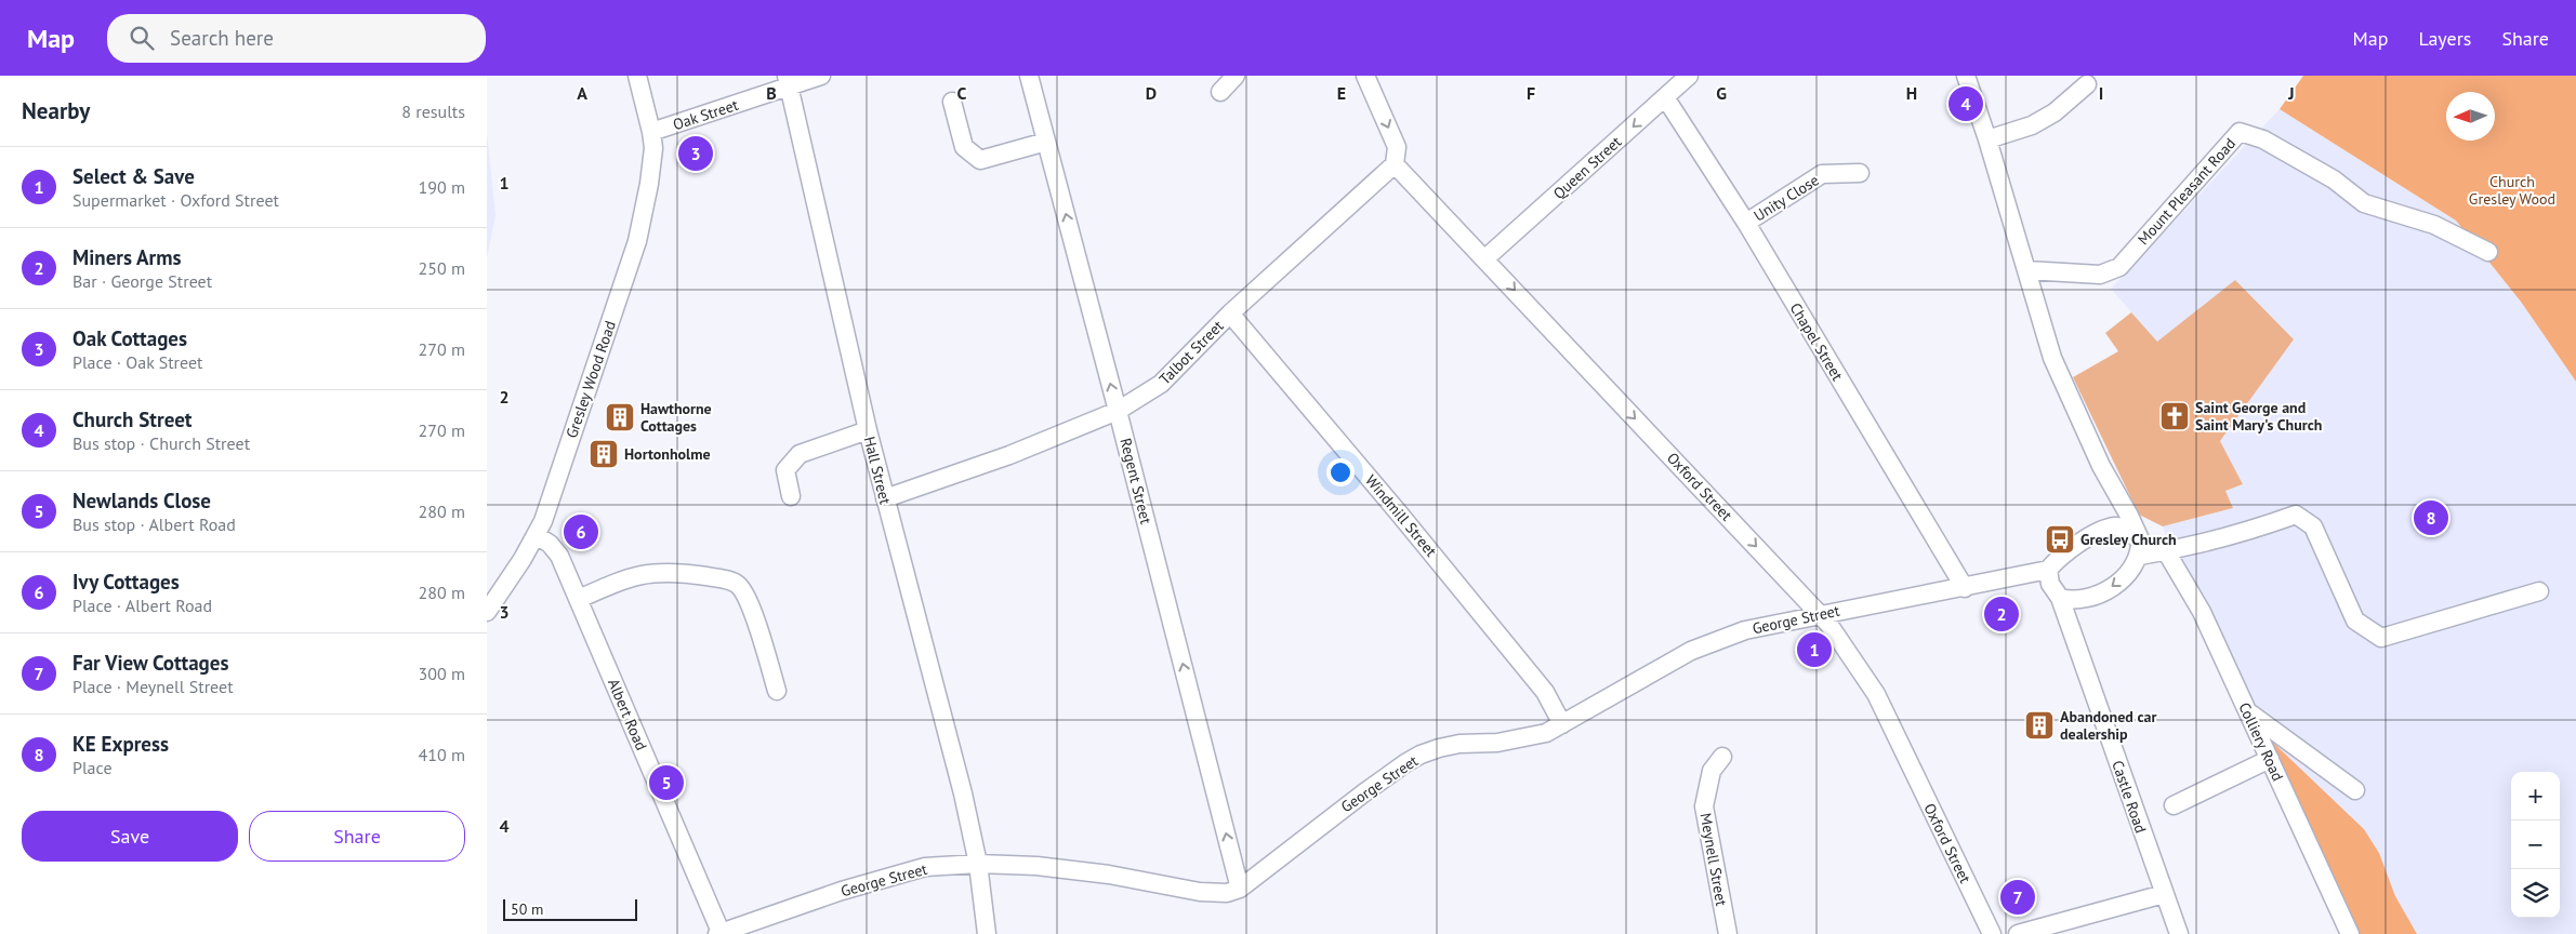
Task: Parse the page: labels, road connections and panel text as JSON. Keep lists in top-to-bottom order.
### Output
{
  "streets": {
    "street": [
      "Oak Street",
      "Queen Street",
      "Mount Pleasant Road",
      "Unity Close",
      "Chapel Street",
      "Talbot Street",
      "Gresley Wood Road",
      "Hall Street",
      "Regent Street",
      "Oxford Street",
      "Windmill Street",
      "George Street",
      "Albert Road",
      "Colliery Road",
      "Castle Road",
      "Meynell Street"
    ]
  },
  "crossings": [
    ["Oak Street", "Gresley Wood Road"],
    ["Oak Street", "Hall Street"],
    ["Queen Street", "Chapel Street"],
    ["Queen Street", "Oxford Street"],
    ["Unity Close", "Chapel Street"],
    ["Chapel Street", "George Street"],
    ["Talbot Street", "Hall Street"],
    ["Talbot Street", "Regent Street"],
    ["Talbot Street", "Oxford Street"],
    ["Talbot Street", "Windmill Street"],
    ["Gresley Wood Road", "Albert Road"],
    ["Hall Street", "George Street"],
    ["Regent Street", "George Street"],
    ["Oxford Street", "George Street"],
    ["Windmill Street", "George Street"],
    ["George Street", "Albert Road"],
    ["George Street", "Castle Road"]
  ],
  "one_way": ["Queen Street", "Regent Street", "Oxford Street"],
  "parks": ["Church Gresley Wood"],
  "places": {
    "church": ["Saint George and Saint Mary's Church"],
    "building": ["Hawthorne Cottages", "Hortonholme", "Abandoned car dealership"],
    "bus stop": ["Gresley Church"]
  },
  "scale_bar": "50 m",
  "north": "left",
  "page": {
    "header": "Map",
    "search": "Search here",
    "nav": ["Map", "Layers", "Share"],
    "heading": ["Nearby", "8 results"],
    "pins": [
      "4",
      "3",
      "8",
      "6",
      "2",
      "1",
      "5",
      "7"
    ],
    "list": [
      {
        "mark": "1",
        "name": "Select & Save",
        "note": "Supermarket · Oxford Street",
        "value": "190 m"
      },
      {
        "mark": "2",
        "name": "Miners Arms",
        "note": "Bar · George Street",
        "value": "250 m"
      },
      {
        "mark": "3",
        "name": "Oak Cottages",
        "note": "Place · Oak Street",
        "value": "270 m"
      },
      {
        "mark": "4",
        "name": "Church Street",
        "note": "Bus stop · Church Street",
        "value": "270 m"
      },
      {
        "mark": "5",
        "name": "Newlands Close",
        "note": "Bus stop · Albert Road",
        "value": "280 m"
      },
      {
        "mark": "6",
        "name": "Ivy Cottages",
        "note": "Place · Albert Road",
        "value": "280 m"
      },
      {
        "mark": "7",
        "name": "Far View Cottages",
        "note": "Place · Meynell Street",
        "value": "300 m"
      },
      {
        "mark": "8",
        "name": "KE Express",
        "note": "Place",
        "value": "410 m"
      }
    ],
    "map_buttons": ["+", "−"],
    "buttons": ["Save", "Share"],
    "scale": "50 m"
  },
  "grid": {
    "columns": [
      "A",
      "B",
      "C",
      "D",
      "E",
      "F",
      "G",
      "H",
      "I",
      "J"
    ],
    "rows": [
      "1",
      "2",
      "3",
      "4"
    ]
  }
}
